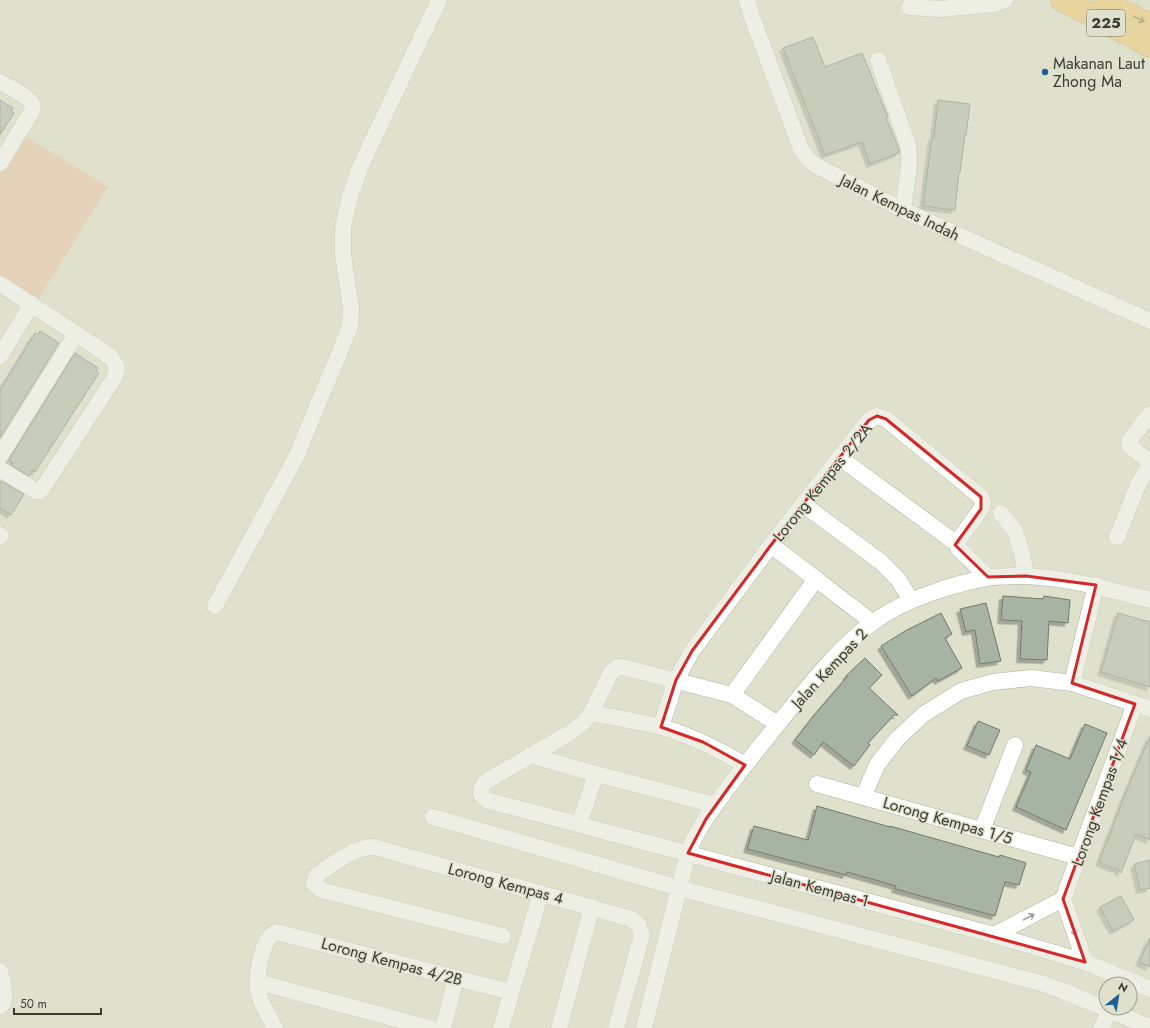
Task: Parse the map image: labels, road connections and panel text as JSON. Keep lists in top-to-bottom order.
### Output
{
  "streets": {
    "highway": ["225"],
    "street": [
      "Jalan Kempas Indah",
      "Lorong Kempas 2/2A",
      "Jalan Kempas 2",
      "Lorong Kempas 1/4",
      "Lorong Kempas 1/5",
      "Lorong Kempas 4",
      "Jalan Kempas 1",
      "Lorong Kempas 4/2B"
    ]
  },
  "crossings": [
    ["Jalan Kempas 2", "Jalan Kempas 1"],
    ["Lorong Kempas 1/4", "Lorong Kempas 1/5"]
  ],
  "places": ["Makanan Laut Zhong Ma"],
  "scale_bar": "50 m",
  "north": "top right"
}
